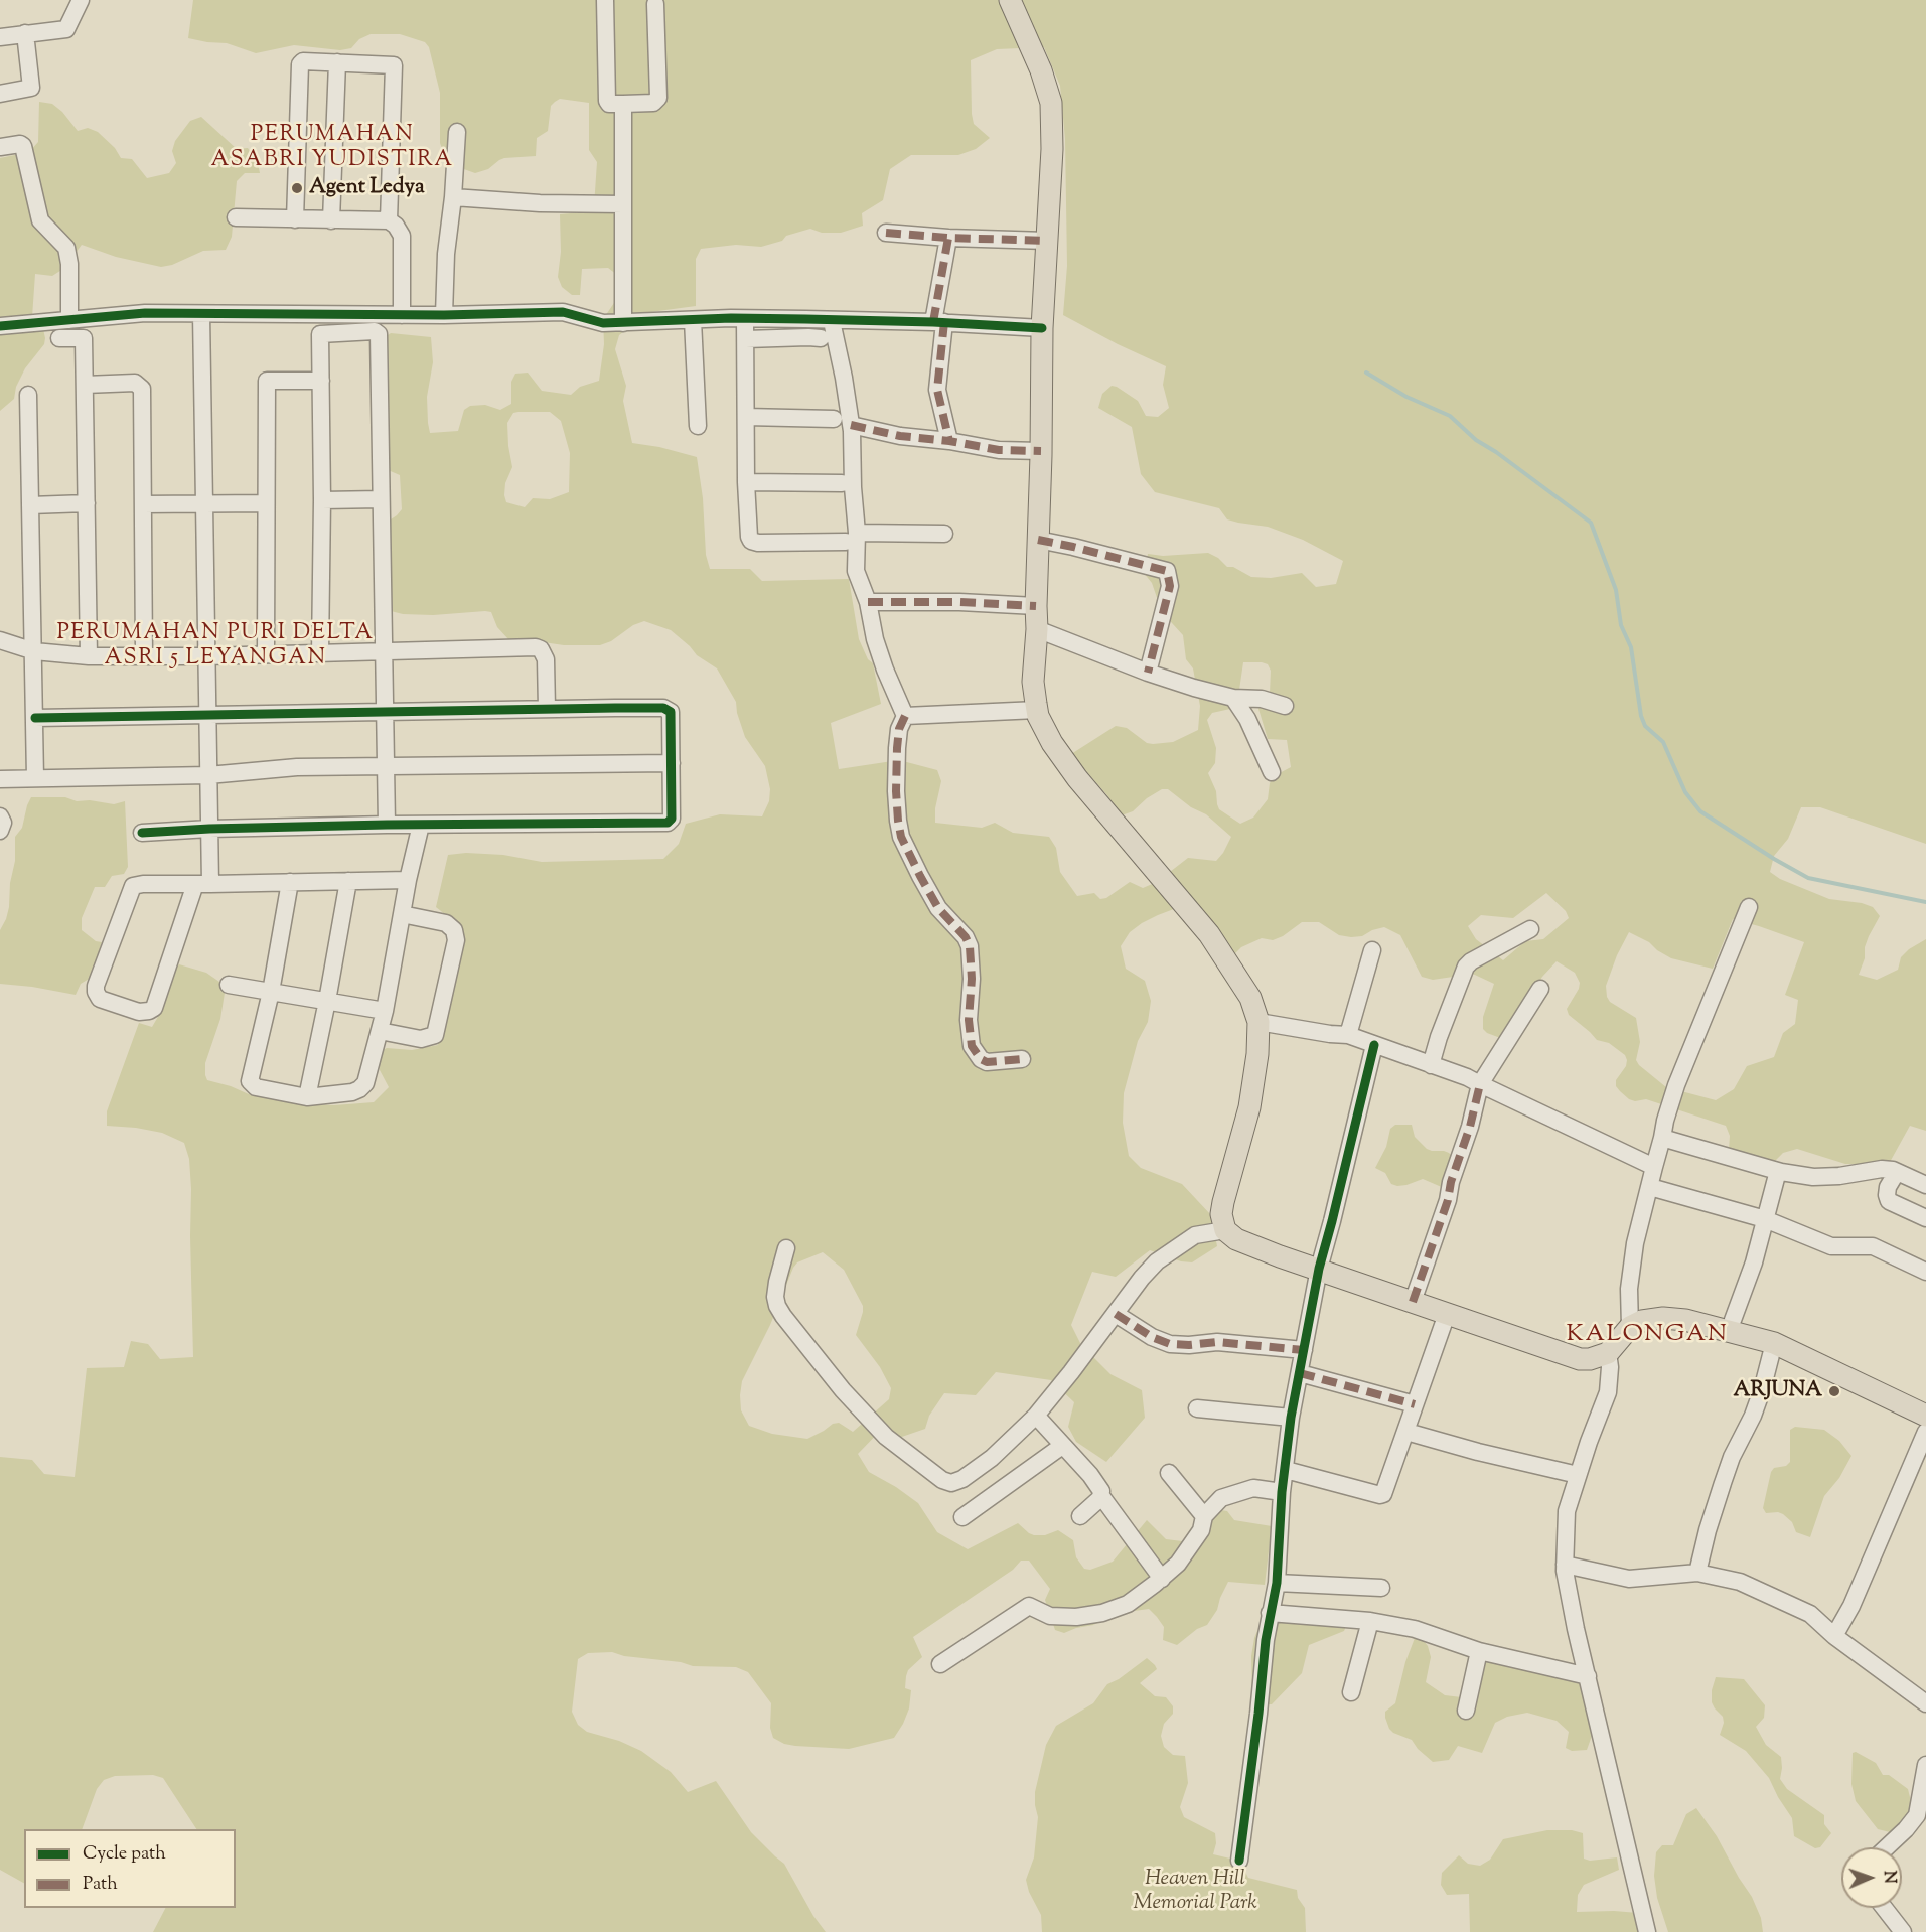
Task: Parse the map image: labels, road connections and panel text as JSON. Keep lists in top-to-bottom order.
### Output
{
  "districts": ["PERUMAHAN ASABRI YUDISTIRA", "PERUMAHAN PURI DELTA ASRI 5 LEYANGAN", "KALONGAN"],
  "parks": ["Heaven Hill Memorial Park"],
  "places": ["Agent Ledya", "ARJUNA"],
  "legend": ["Cycle path", "Path"],
  "north": "right"
}
